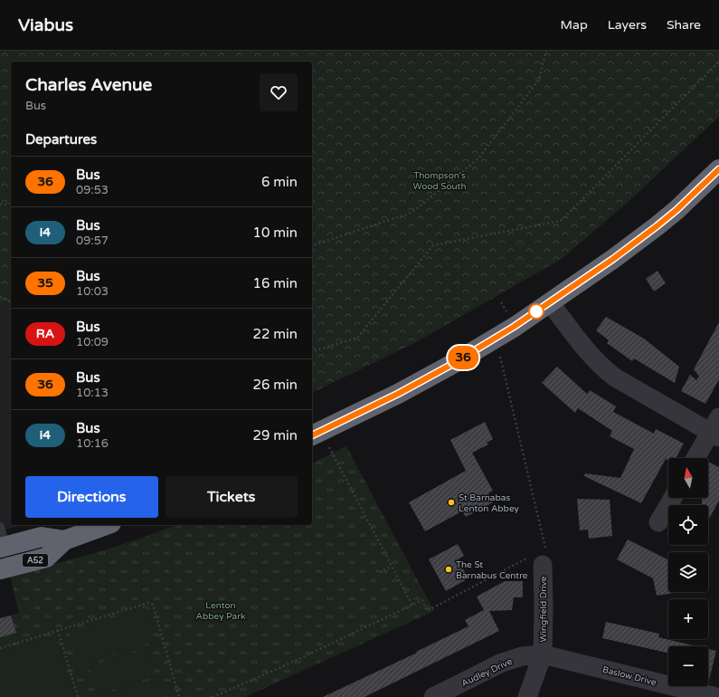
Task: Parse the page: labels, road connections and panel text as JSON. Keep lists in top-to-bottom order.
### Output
{
  "streets": {
    "highway": ["A52"],
    "street": ["Wingfield Drive", "Audley Drive", "Baslow Drive"]
  },
  "crossings": [
    ["Wingfield Drive", "Audley Drive"],
    ["Wingfield Drive", "Baslow Drive"],
    ["Audley Drive", "Baslow Drive"]
  ],
  "parks": ["Thompson's Wood South", "Lenton Abbey Park"],
  "places": ["St Barnabas Lenton Abbey", "The St Barnabus Centre"],
  "lines": ["bus line 36"],
  "north": "top",
  "page": {
    "header": "Viabus",
    "nav": ["Map", "Layers", "Share"],
    "on_map": "36",
    "heading": [
      ["Charles Avenue", "Bus"],
      "Departures"
    ],
    "list": [
      {
        "mark": "36",
        "name": "Bus",
        "note": "09:53",
        "value": "6 min"
      },
      {
        "mark": "i4",
        "name": "Bus",
        "note": "09:57",
        "value": "10 min"
      },
      {
        "mark": "35",
        "name": "Bus",
        "note": "10:03",
        "value": "16 min"
      },
      {
        "mark": "RA",
        "name": "Bus",
        "note": "10:09",
        "value": "22 min"
      },
      {
        "mark": "36",
        "name": "Bus",
        "note": "10:13",
        "value": "26 min"
      },
      {
        "mark": "i4",
        "name": "Bus",
        "note": "10:16",
        "value": "29 min"
      }
    ],
    "map_buttons": ["+", "−"],
    "buttons": ["Directions", "Tickets"]
  }
}
